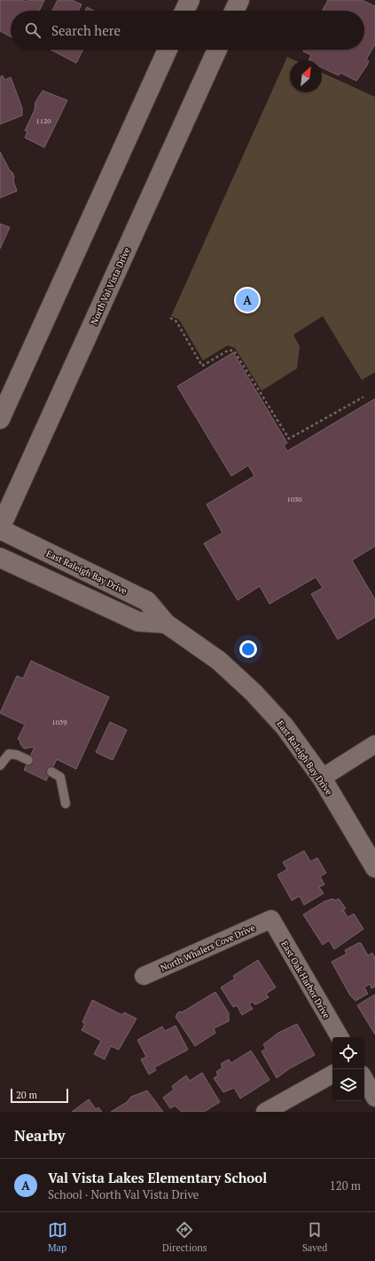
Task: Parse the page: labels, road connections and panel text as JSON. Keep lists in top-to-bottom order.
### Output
{
  "streets": {
    "main road": ["North Val Vista Drive", "East Raleigh Bay Drive"],
    "street": ["North Whalers Cove Drive", "East Oak Harbor Drive"]
  },
  "crossings": [
    ["North Val Vista Drive", "East Raleigh Bay Drive"],
    ["North Whalers Cove Drive", "East Oak Harbor Drive"]
  ],
  "house_numbers": ["1120", "1030", "1059"],
  "scale_bar": "20 m",
  "north": "top right",
  "page": {
    "search": "Search here",
    "pins": "A",
    "scale": "20 m",
    "heading": "Nearby",
    "list": [
      {
        "mark": "A",
        "name": "Val Vista Lakes Elementary School",
        "note": "School · North Val Vista Drive",
        "value": "120 m"
      }
    ],
    "nav": ["Map", "Directions", "Saved"]
  }
}
